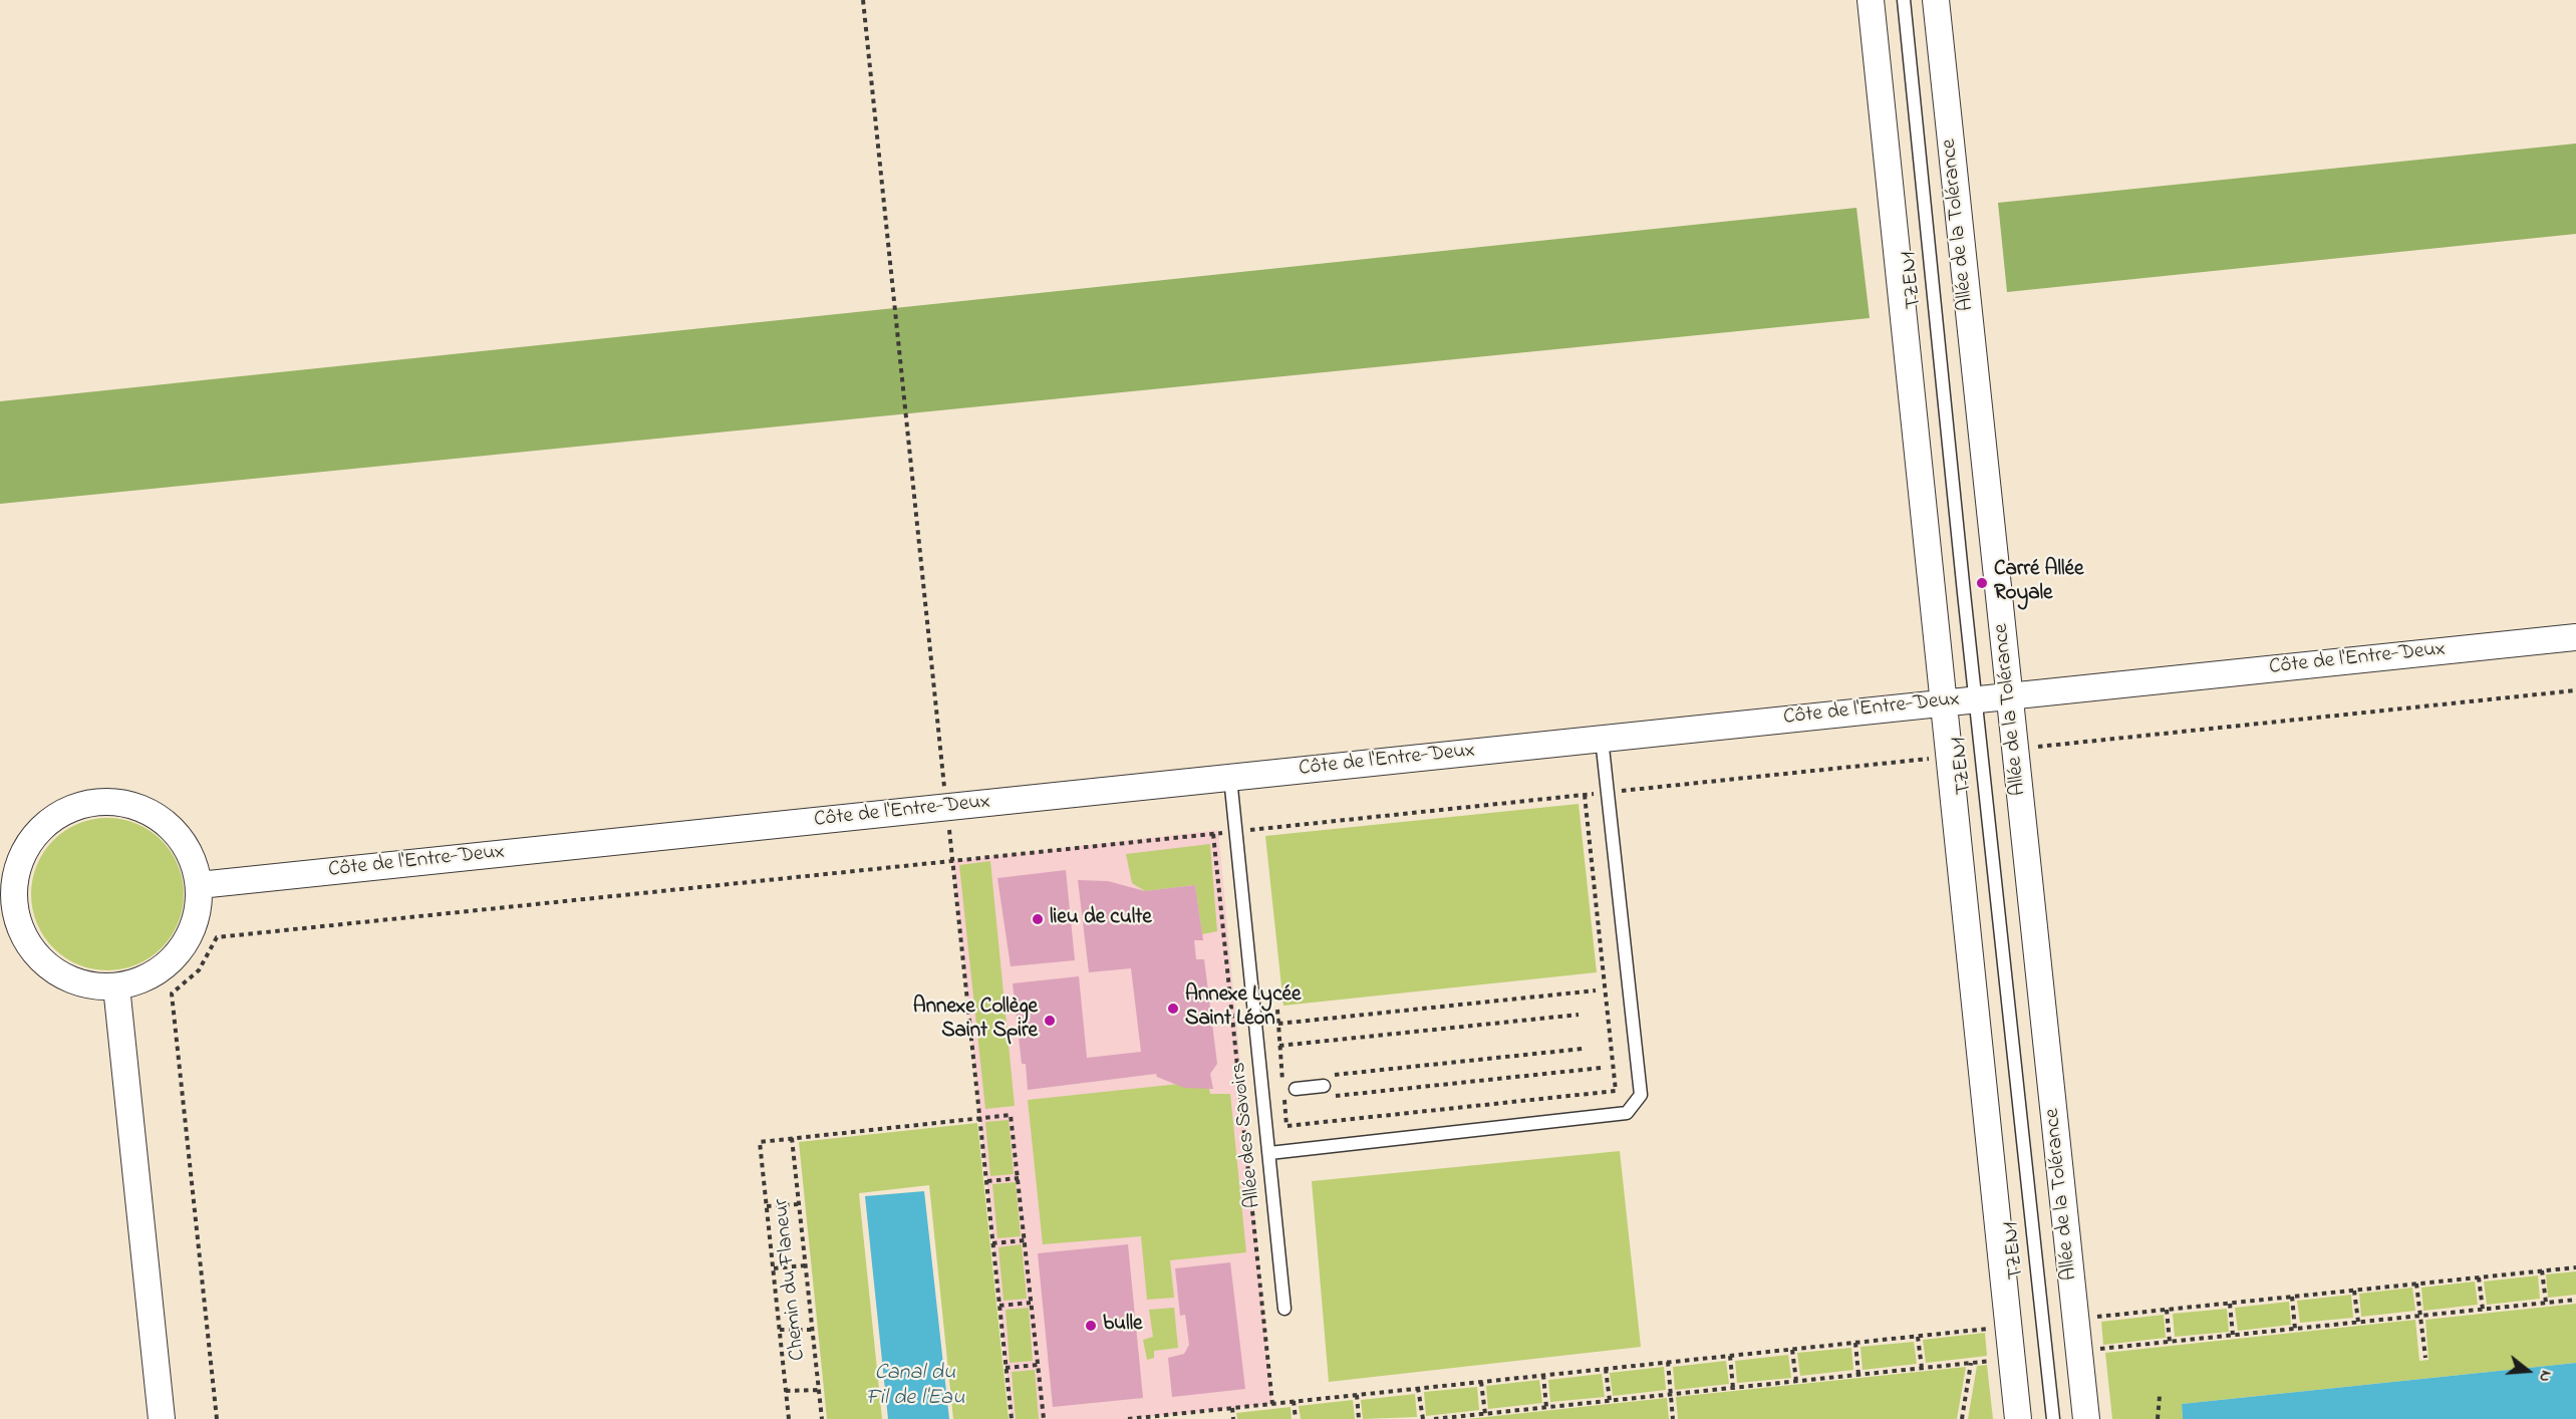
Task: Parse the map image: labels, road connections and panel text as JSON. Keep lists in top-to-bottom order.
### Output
{
  "streets": {
    "street": ["Allée de la Tolérance", "Côte de l'Entre-Deux"],
    "lane": ["TZEN1", "Allée des Savoirs"],
    "path": ["Chemin du Flaneur"]
  },
  "crossings": [
    ["Allée de la Tolérance", "Côte de l'Entre-Deux"],
    ["TZEN1", "Côte de l'Entre-Deux"],
    ["Côte de l'Entre-Deux", "Allée des Savoirs"]
  ],
  "water": ["Canal du Fil de l'Eau"],
  "places": [
    "Carré Allée Royale",
    "lieu de culte",
    "Annexe Lycée Saint Léon",
    "Annexe Collège Saint Spire",
    "bulle"
  ],
  "north": "right"
}
